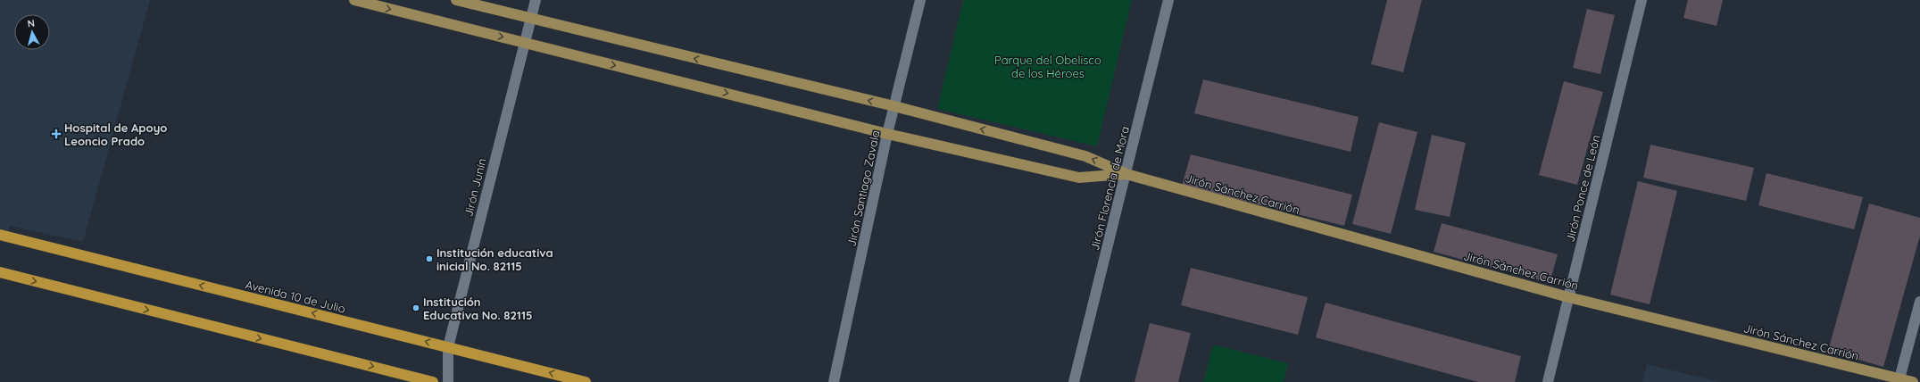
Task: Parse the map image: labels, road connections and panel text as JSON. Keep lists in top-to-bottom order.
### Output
{
  "streets": {
    "highway": ["Avenida 10 de Julio"],
    "main road": ["Jirón Sánchez Carrión"],
    "street": [
      "Jirón Junín",
      "Jirón Santiago Zavala",
      "Jirón Florencia de Mora",
      "Jirón Ponce de León"
    ]
  },
  "crossings": [
    ["Jirón Junín", "Avenida 10 de Julio"],
    ["Jirón Florencia de Mora", "Jirón Sánchez Carrión"],
    ["Jirón Ponce de León", "Jirón Sánchez Carrión"]
  ],
  "parks": ["Parque del Obelisco de los Héroes"],
  "places": {
    "health": ["Hospital de Apoyo Leoncio Prado"],
    "other": ["Institución educativa inicial No. 82115", "Institución Educativa No. 82115"]
  },
  "north": "top"
}
